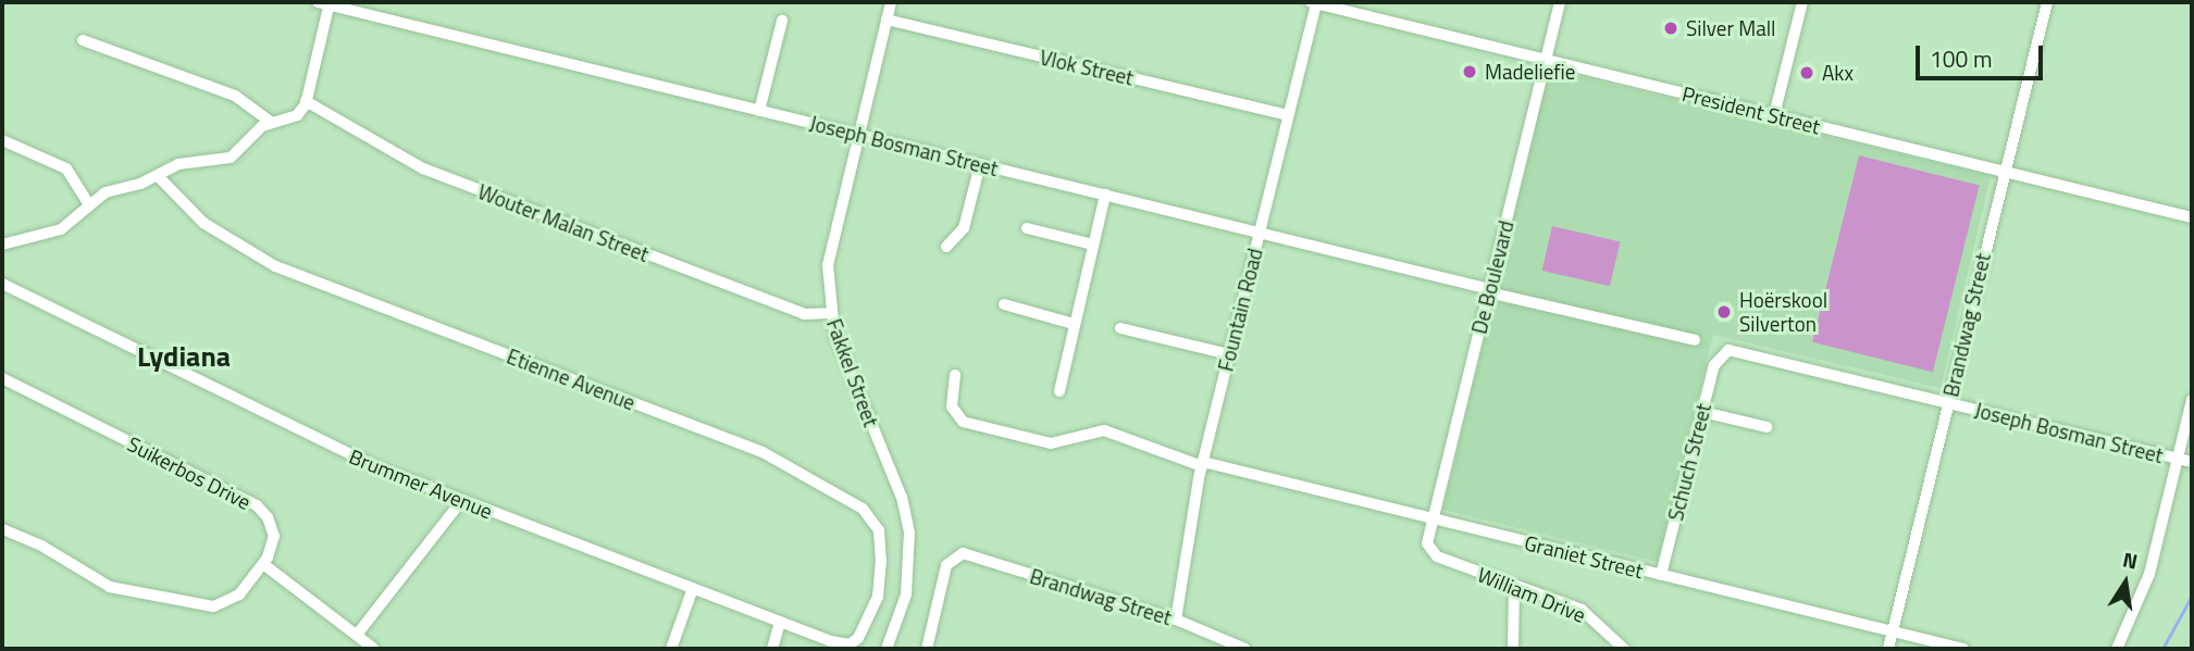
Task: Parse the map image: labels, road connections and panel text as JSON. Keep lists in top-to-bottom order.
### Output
{
  "streets": {
    "street": [
      "Vlok Street",
      "President Street",
      "Joseph Bosman Street",
      "Wouter Malan Street",
      "De Boulevard",
      "Fountain Road",
      "Brandwag Street",
      "Fakkel Street",
      "Etienne Avenue",
      "Schuch Street",
      "Suikerbos Drive",
      "Brummer Avenue",
      "Graniet Street",
      "William Drive"
    ]
  },
  "crossings": [
    ["Vlok Street", "Fountain Road"],
    ["Vlok Street", "Fakkel Street"],
    ["President Street", "De Boulevard"],
    ["President Street", "Fountain Road"],
    ["President Street", "Brandwag Street"],
    ["Joseph Bosman Street", "De Boulevard"],
    ["Joseph Bosman Street", "Fountain Road"],
    ["Joseph Bosman Street", "Brandwag Street"],
    ["Joseph Bosman Street", "Fakkel Street"],
    ["Joseph Bosman Street", "Schuch Street"],
    ["Wouter Malan Street", "Fakkel Street"],
    ["De Boulevard", "Graniet Street"],
    ["De Boulevard", "William Drive"],
    ["Fountain Road", "Brandwag Street"],
    ["Fountain Road", "Graniet Street"],
    ["Brandwag Street", "Graniet Street"],
    ["Etienne Avenue", "Brummer Avenue"],
    ["Schuch Street", "Graniet Street"]
  ],
  "districts": ["Lydiana"],
  "places": [
    "Silver Mall",
    "Madeliefie",
    "Akx",
    "Hoërskool Silverton"
  ],
  "scale_bar": "100 m",
  "north": "top"
}
